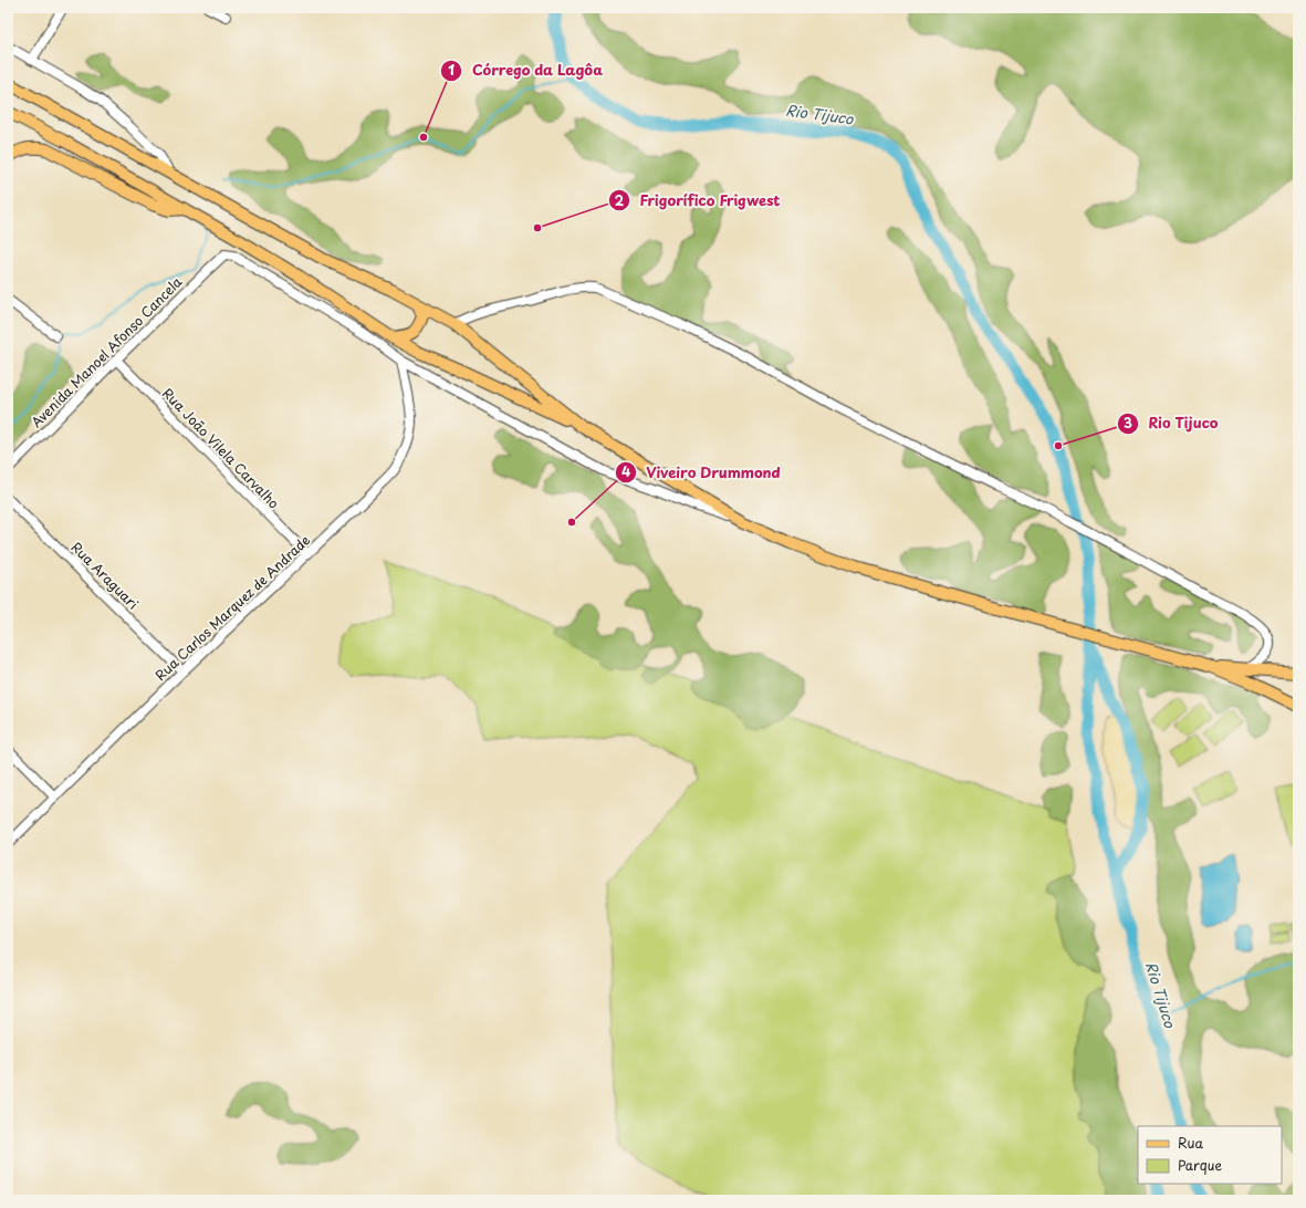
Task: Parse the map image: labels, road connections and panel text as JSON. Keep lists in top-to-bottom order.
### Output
{
  "streets": {
    "street": [
      "Avenida Manoel Afonso Cancela",
      "Rua João Vilela Carvalho",
      "Rua Araguari",
      "Rua Carlos Marquez de Andrade"
    ]
  },
  "crossings": [
    ["Avenida Manoel Afonso Cancela", "Rua João Vilela Carvalho"],
    ["Avenida Manoel Afonso Cancela", "Rua Carlos Marquez de Andrade"],
    ["Rua João Vilela Carvalho", "Rua Carlos Marquez de Andrade"],
    ["Rua Araguari", "Rua Carlos Marquez de Andrade"]
  ],
  "water": ["Rio Tijuco"],
  "places": [
    "Córrego da Lagôa",
    "Frigorífico Frigwest",
    "Rio Tijuco",
    "Viveiro Drummond"
  ],
  "legend": ["Rua", "Parque"]
}
